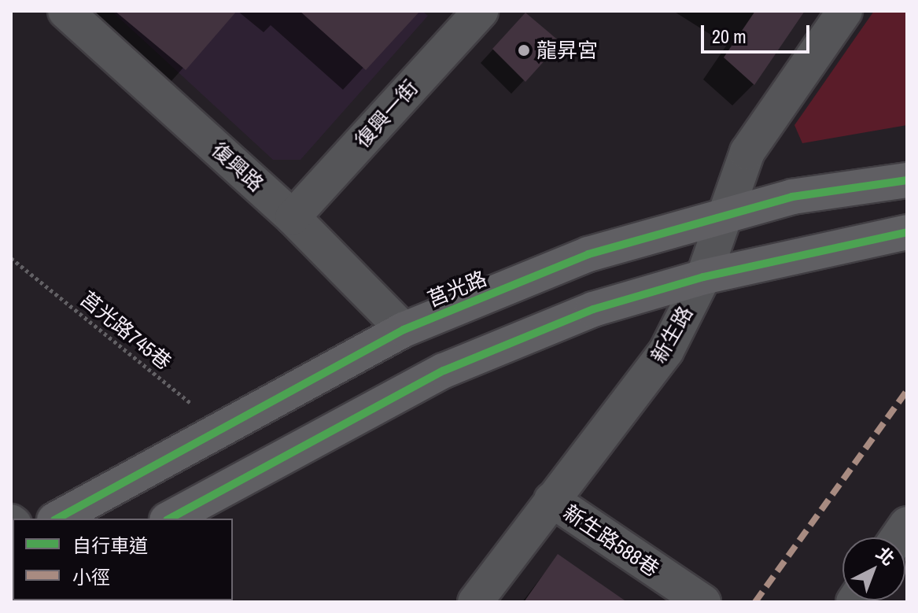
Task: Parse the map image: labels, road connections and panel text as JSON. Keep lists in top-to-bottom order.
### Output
{
  "streets": {
    "main road": ["莒光路"],
    "street": [
      "復興一街",
      "復興路",
      "新生路",
      "新生路588巷"
    ],
    "path": ["莒光路745巷"]
  },
  "crossings": [
    ["復興一街", "復興路"],
    ["復興路", "莒光路"],
    ["莒光路", "莒光路745巷"],
    ["莒光路", "新生路"],
    ["新生路", "新生路588巷"]
  ],
  "places": ["龍昇宮"],
  "legend": ["自行車道", "小徑"],
  "scale_bar": "20 m",
  "north": "top right"
}
